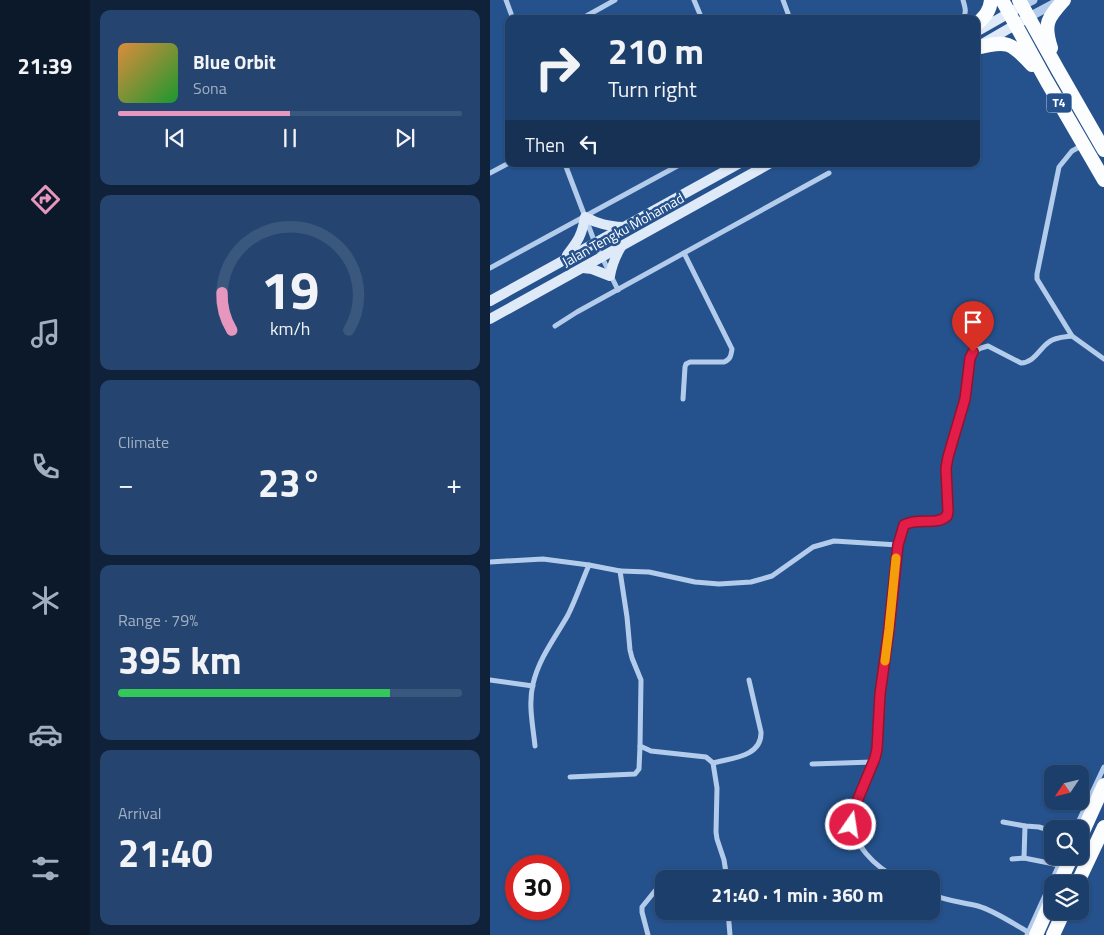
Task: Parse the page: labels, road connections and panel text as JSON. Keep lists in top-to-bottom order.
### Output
{
  "streets": {
    "highway": ["T4"],
    "main road": ["Jalan Tengku Mohamad"]
  },
  "north": "bottom left",
  "page": {
    "tabs": "21:39",
    "turn": ["210 m", "Turn right"],
    "song": ["Blue Orbit", "Sona"],
    "then": "Then",
    "tile": [
      "Climate",
      ["Range · 79%", "395 km"],
      ["Arrival", "21:40"]
    ],
    "heat": ["−", "23°", "+"],
    "limit": "30",
    "trip": "21:40 · 1 min · 360 m",
    "gauge": ["19", "km/h"]
  }
}
